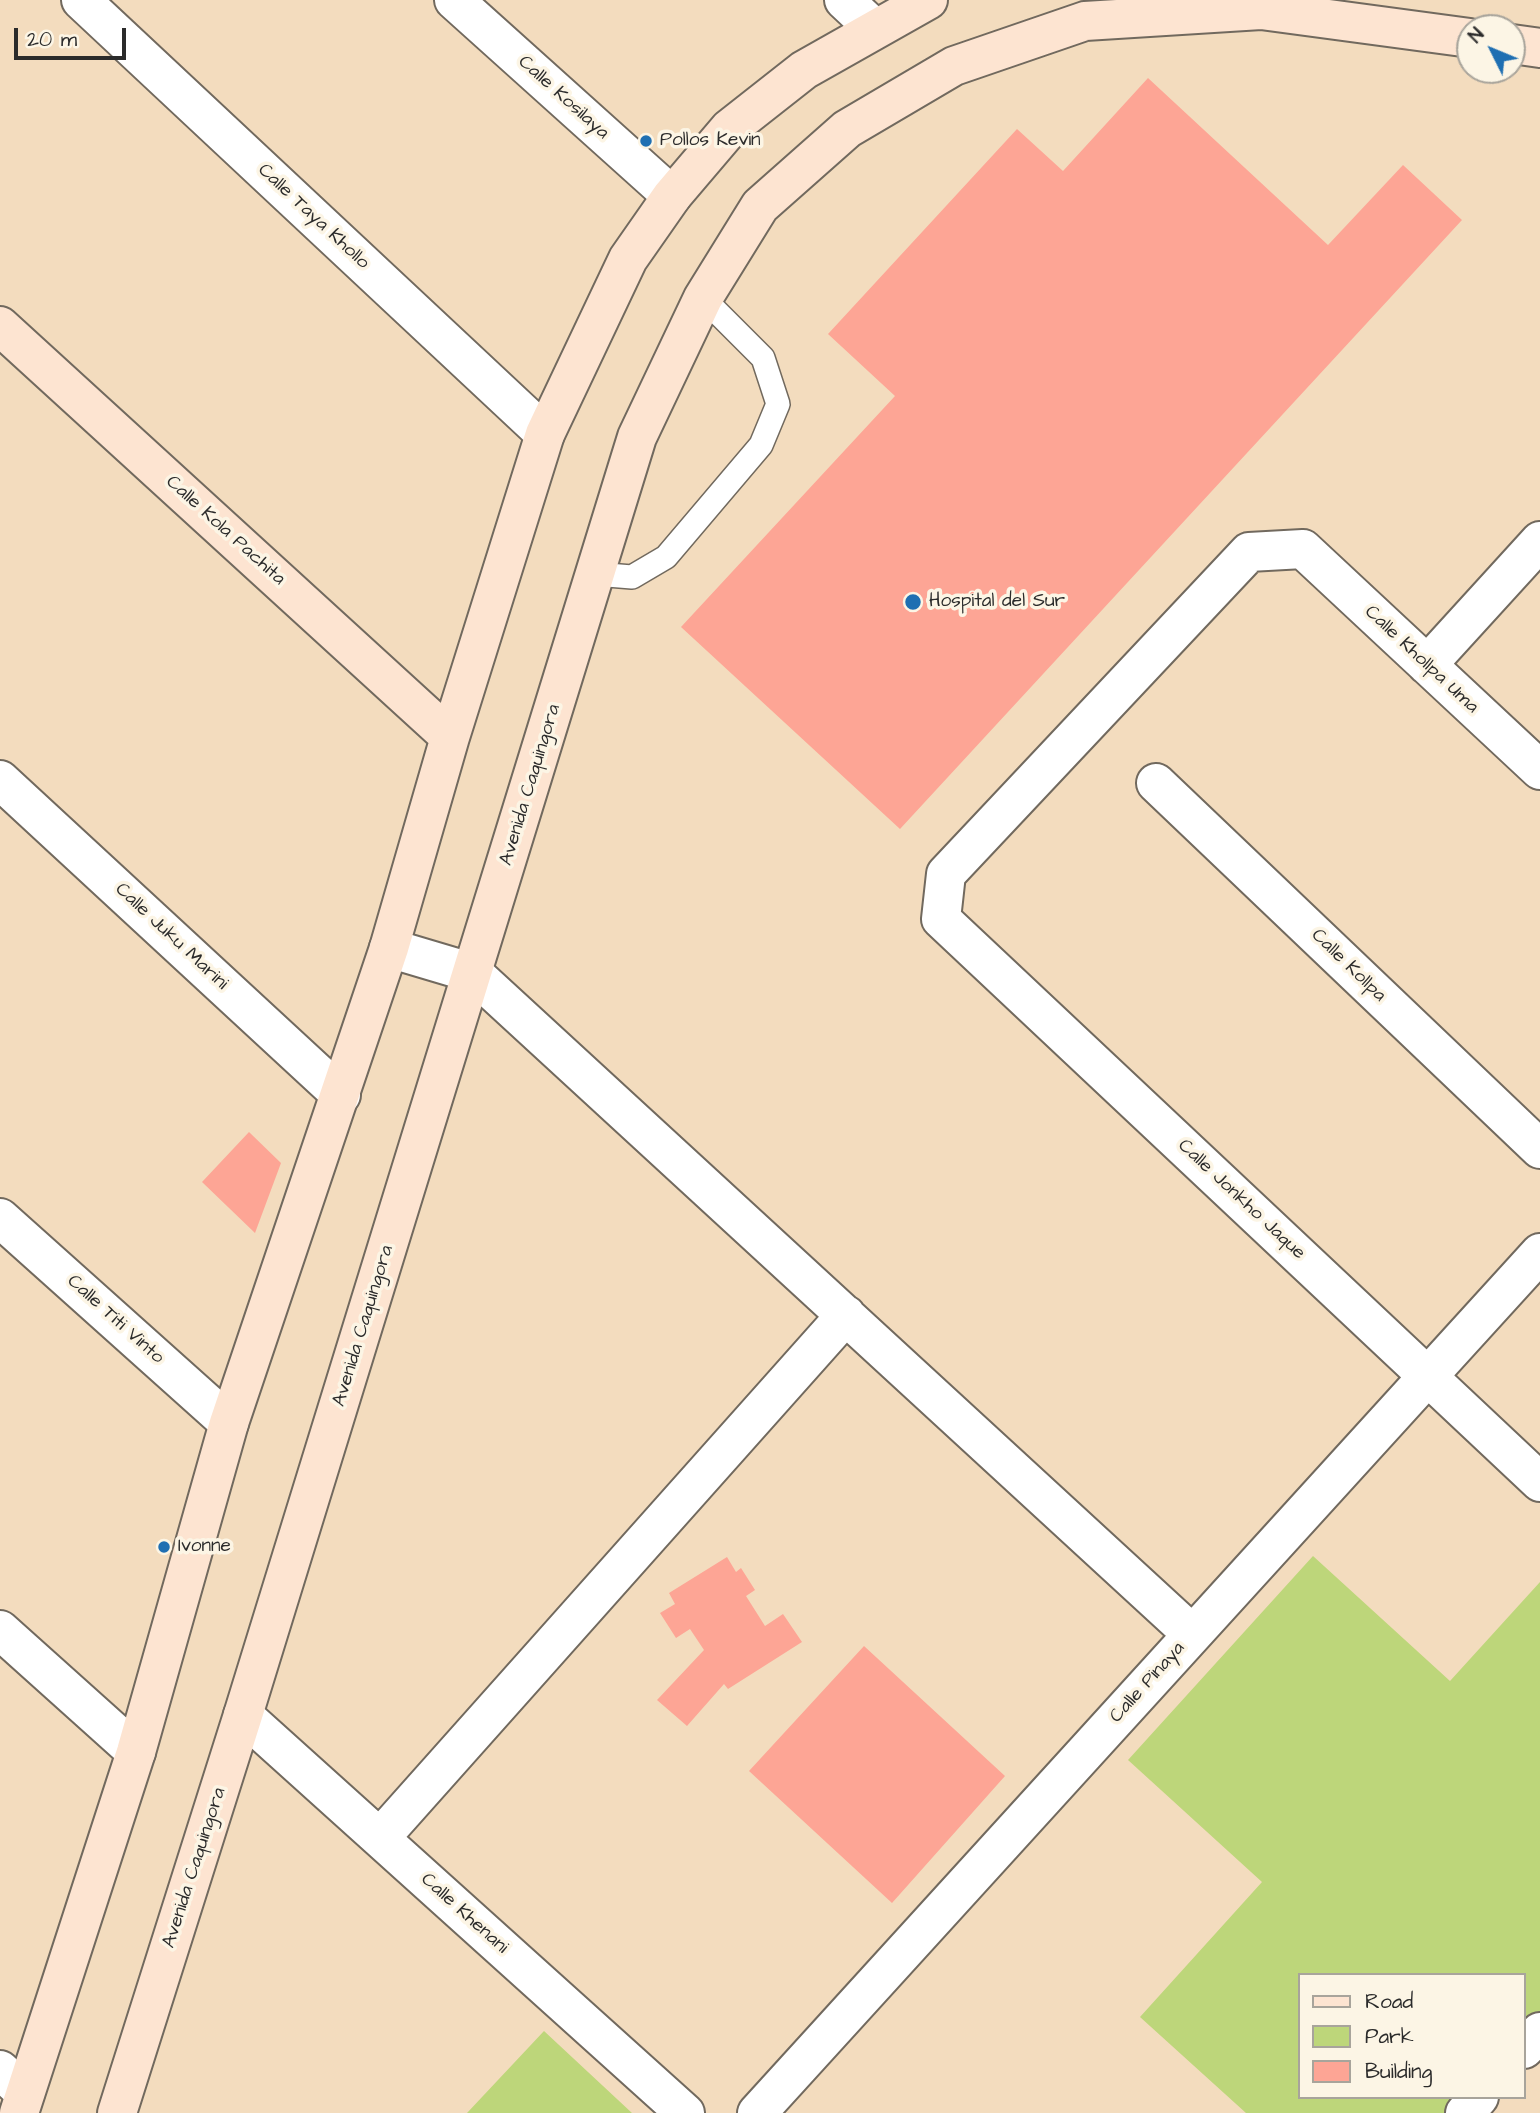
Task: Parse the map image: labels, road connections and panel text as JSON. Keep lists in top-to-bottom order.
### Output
{
  "streets": {
    "street": [
      "Calle Kosilaya",
      "Calle Taya Khollo",
      "Calle Kola Pachita",
      "Calle Khollpa Uma",
      "Avenida Caquingora",
      "Calle Juku Marini",
      "Calle Kollpa",
      "Calle Jonkho Jaque",
      "Calle Titi Vinto",
      "Calle Pinaya",
      "Calle Khenani"
    ]
  },
  "crossings": [
    ["Calle Khollpa Uma", "Calle Jonkho Jaque"],
    ["Avenida Caquingora", "Calle Khenani"],
    ["Calle Jonkho Jaque", "Calle Pinaya"]
  ],
  "places": ["Pollos Kevin", "Hospital del Sur", "Ivonne"],
  "legend": ["Road", "Park", "Building"],
  "scale_bar": "20 m",
  "north": "top left"
}
